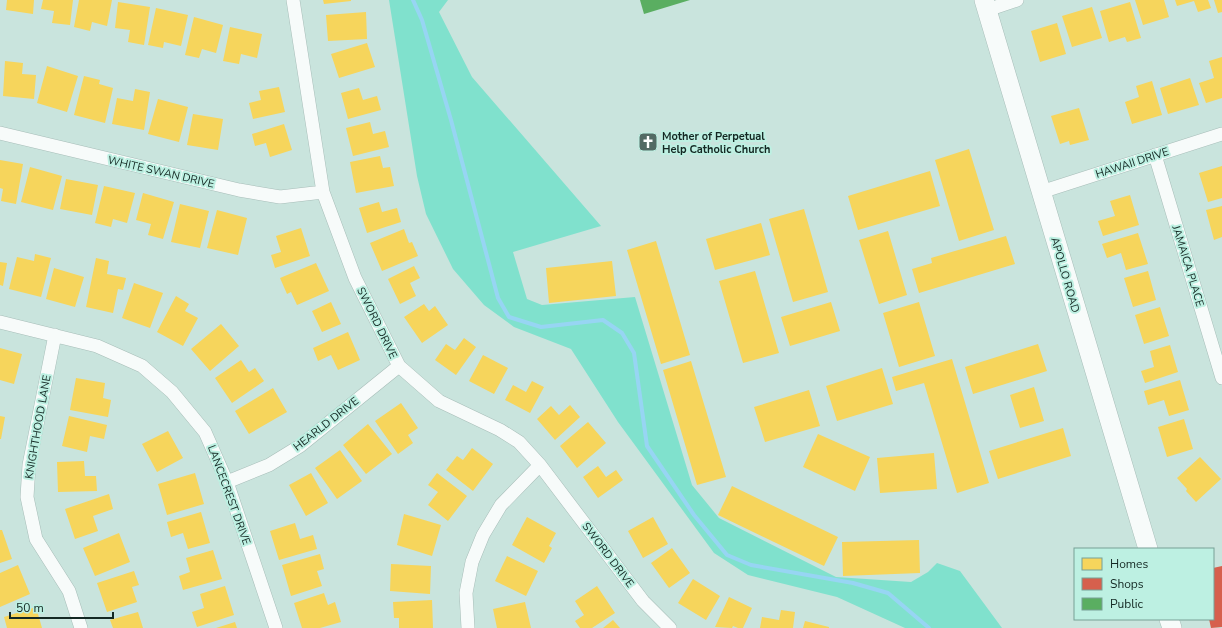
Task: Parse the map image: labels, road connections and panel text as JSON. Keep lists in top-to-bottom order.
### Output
{
  "streets": {
    "street": [
      "HAWAII DRIVE",
      "WHITE SWAN DRIVE",
      "JAMAICA PLACE",
      "APOLLO ROAD",
      "SWORD DRIVE",
      "HEARLD DRIVE",
      "KNIGHTHOOD LANE",
      "LANCECREST DRIVE"
    ]
  },
  "crossings": [
    ["HAWAII DRIVE", "JAMAICA PLACE"],
    ["HAWAII DRIVE", "APOLLO ROAD"],
    ["WHITE SWAN DRIVE", "SWORD DRIVE"],
    ["SWORD DRIVE", "HEARLD DRIVE"],
    ["HEARLD DRIVE", "LANCECREST DRIVE"],
    ["KNIGHTHOOD LANE", "LANCECREST DRIVE"]
  ],
  "places": {
    "church": ["Mother of Perpetual Help Catholic Church"]
  },
  "legend": ["Homes", "Shops", "Public"],
  "scale_bar": "50 m"
}
